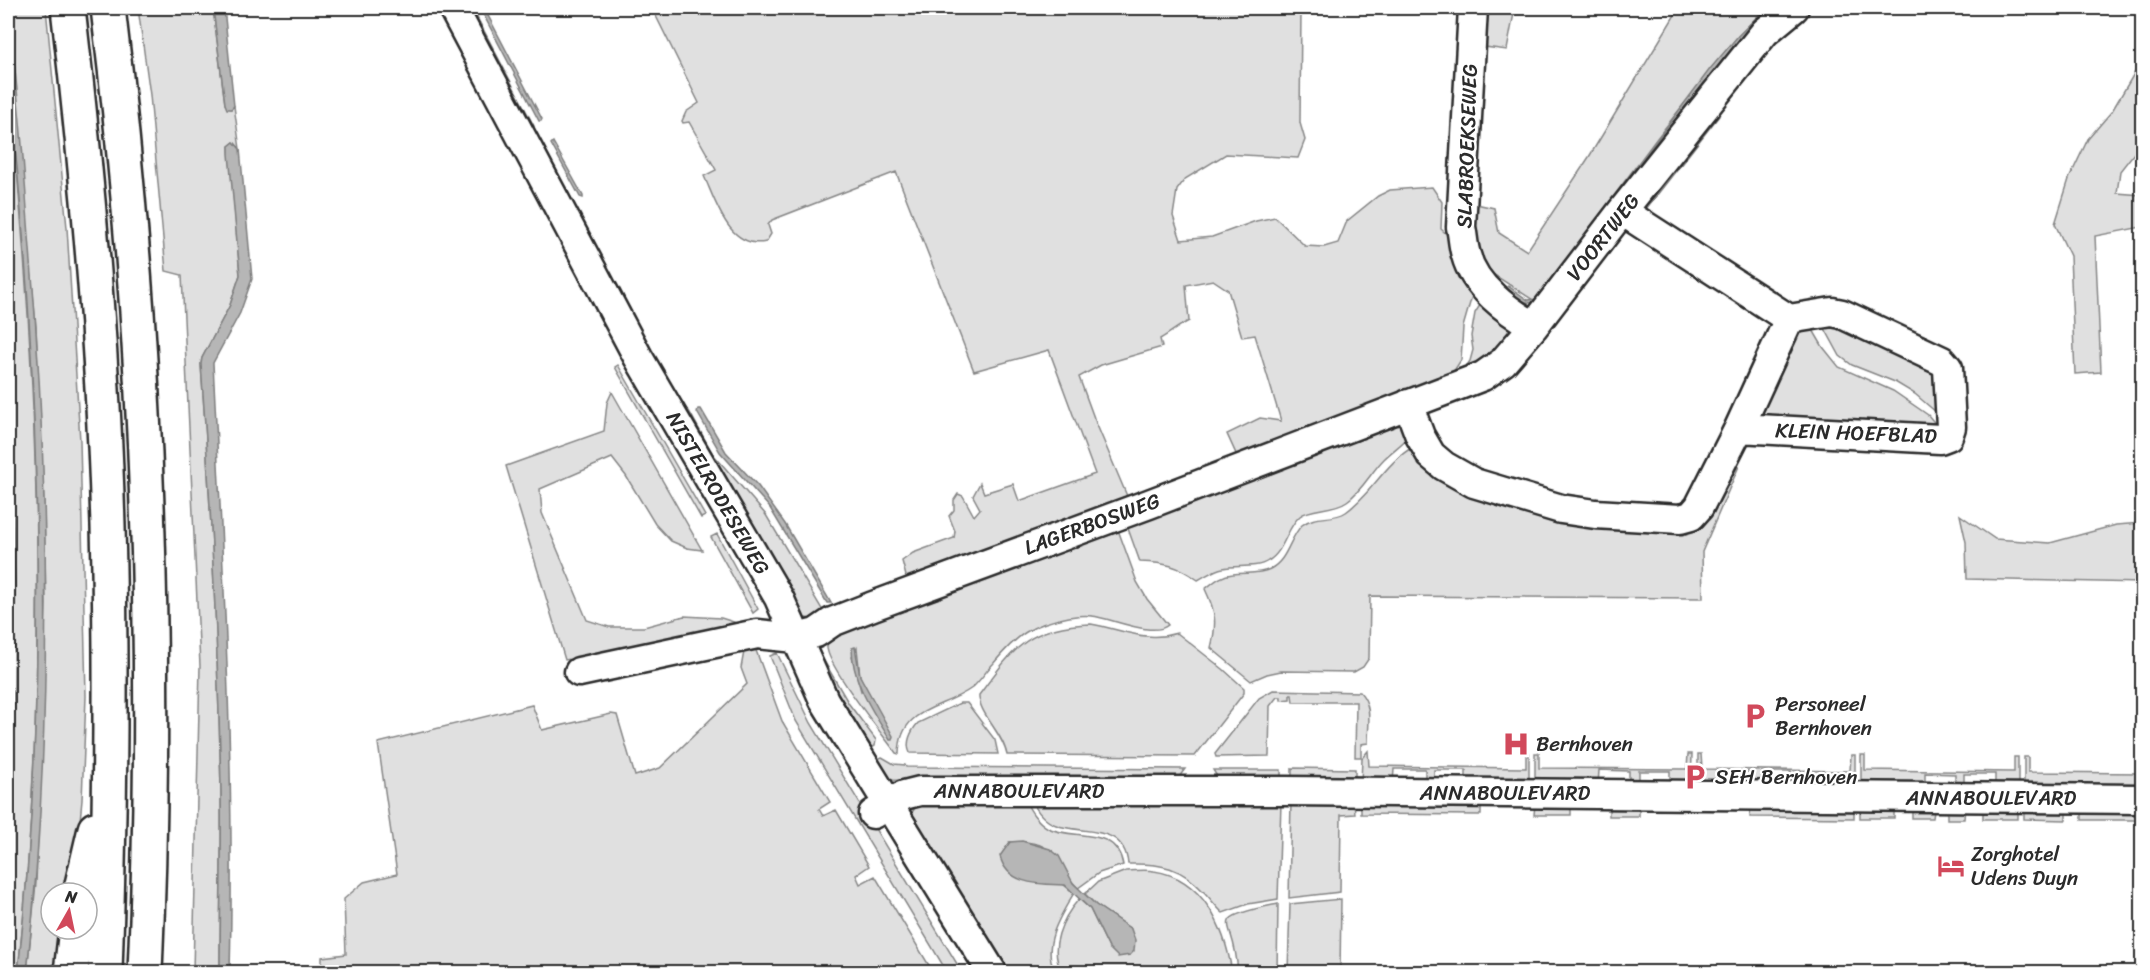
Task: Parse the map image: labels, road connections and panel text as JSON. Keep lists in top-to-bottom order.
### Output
{
  "streets": {
    "street": [
      "SLABROEKSEWEG",
      "VOORTWEG",
      "KLEIN HOEFBLAD",
      "NISTELRODESEWEG",
      "LAGERBOSWEG",
      "ANNABOULEVARD"
    ]
  },
  "crossings": [
    ["SLABROEKSEWEG", "VOORTWEG"],
    ["VOORTWEG", "KLEIN HOEFBLAD"],
    ["VOORTWEG", "LAGERBOSWEG"],
    ["KLEIN HOEFBLAD", "LAGERBOSWEG"],
    ["NISTELRODESEWEG", "LAGERBOSWEG"],
    ["NISTELRODESEWEG", "ANNABOULEVARD"]
  ],
  "places": {
    "parking": ["Personeel Bernhoven", "SEH Bernhoven"],
    "hospital": ["Bernhoven"],
    "hotel": ["Zorghotel Udens Duyn"]
  },
  "north": "top"
}
